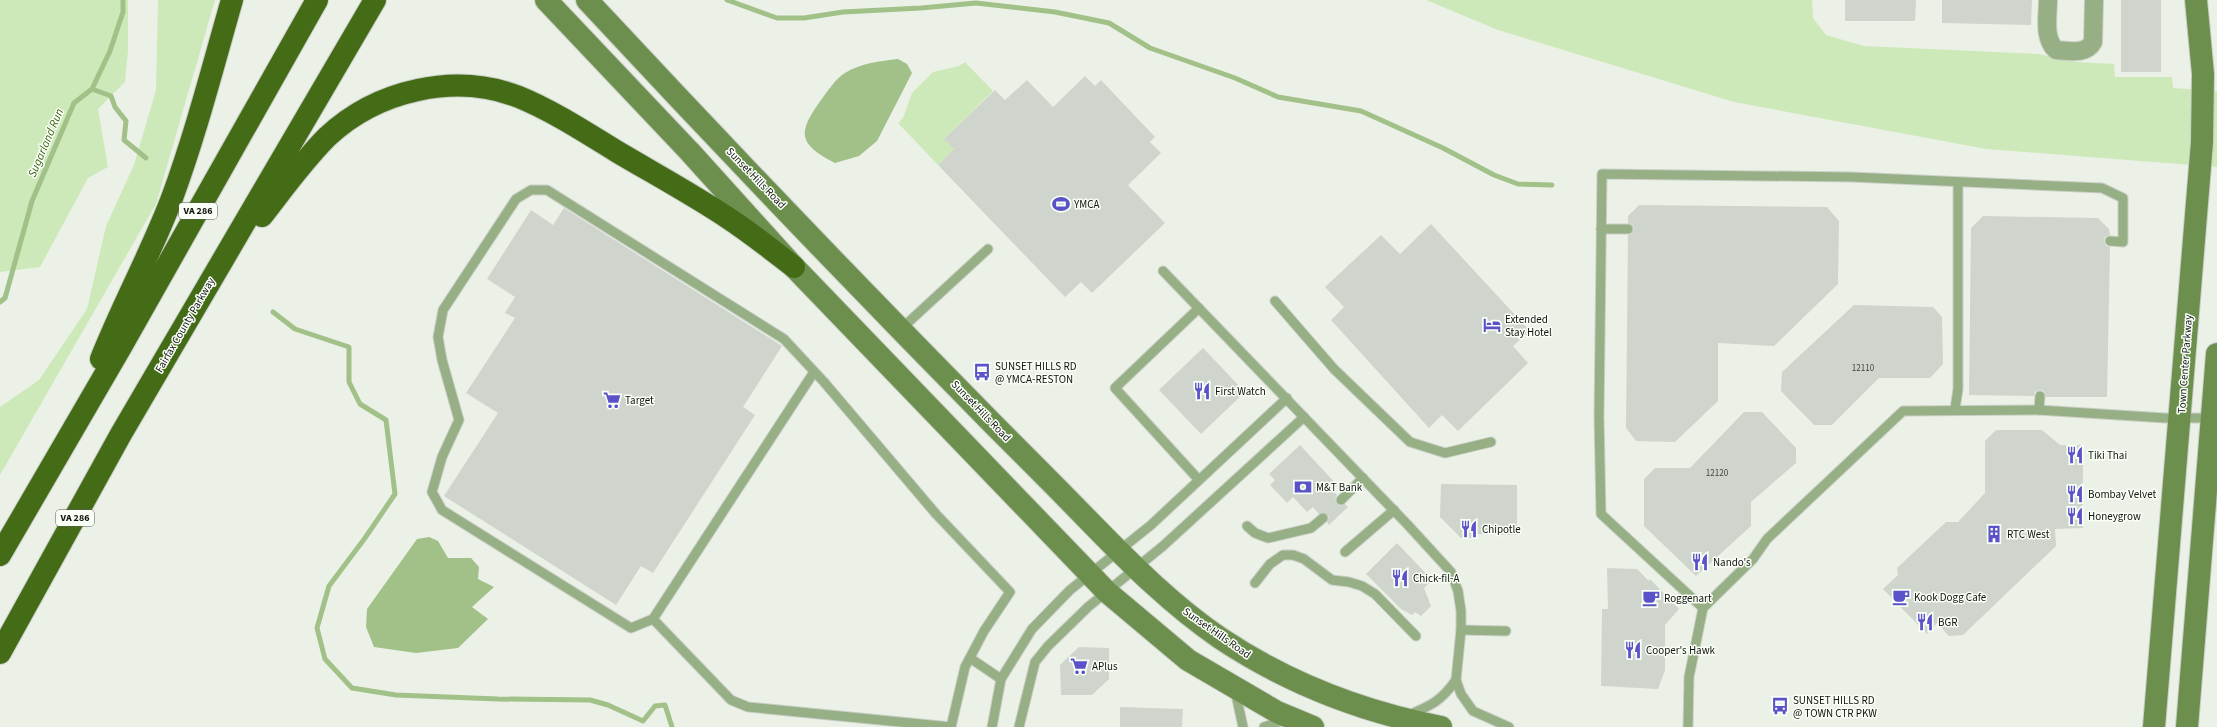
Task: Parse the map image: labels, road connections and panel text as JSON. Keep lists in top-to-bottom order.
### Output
{
  "streets": {
    "highway": ["VA 286", "Fairfax County Parkway"],
    "main road": ["Sunset Hills Road", "Town Center Parkway"]
  },
  "water": ["Sugarland Run"],
  "places": {
    "sports": ["YMCA"],
    "hotel": ["Extended Stay Hotel"],
    "bus stop": ["SUNSET HILLS RD @ YMCA-RESTON", "SUNSET HILLS RD @ TOWN CTR PKW"],
    "restaurant": [
      "First Watch",
      "Tiki Thai",
      "Bombay Velvet",
      "Honeygrow",
      "Chipotle",
      "Nando's",
      "Chick-fil-A",
      "BGR",
      "Cooper's Hawk"
    ],
    "supermarket": ["Target", "APlus"],
    "bank": ["M&T Bank"],
    "building": ["RTC West"],
    "cafe": ["Kook Dogg Cafe", "Roggenart"]
  },
  "house_numbers": ["12110", "12120"]
}
